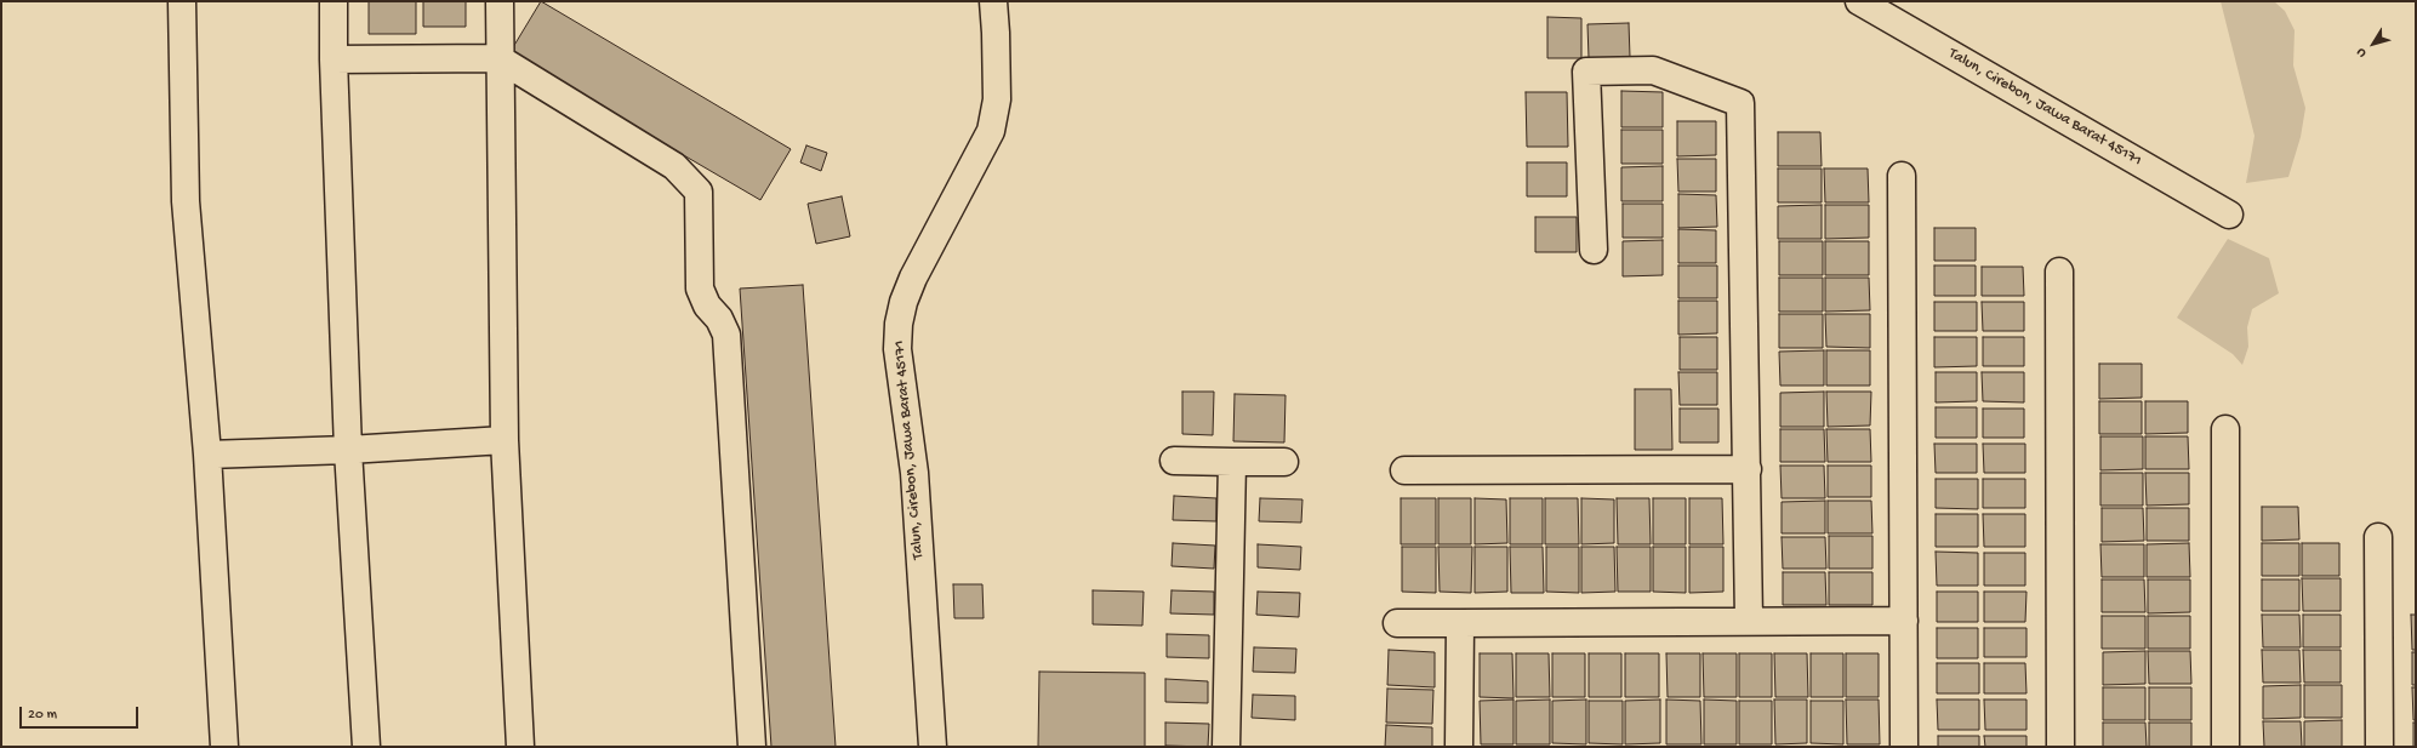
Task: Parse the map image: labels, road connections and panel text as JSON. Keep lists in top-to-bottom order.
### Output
{
  "streets": {
    "street": ["Talun, Cirebon, Jawa Barat 45171"]
  },
  "scale_bar": "20 m",
  "north": "bottom left"
}
